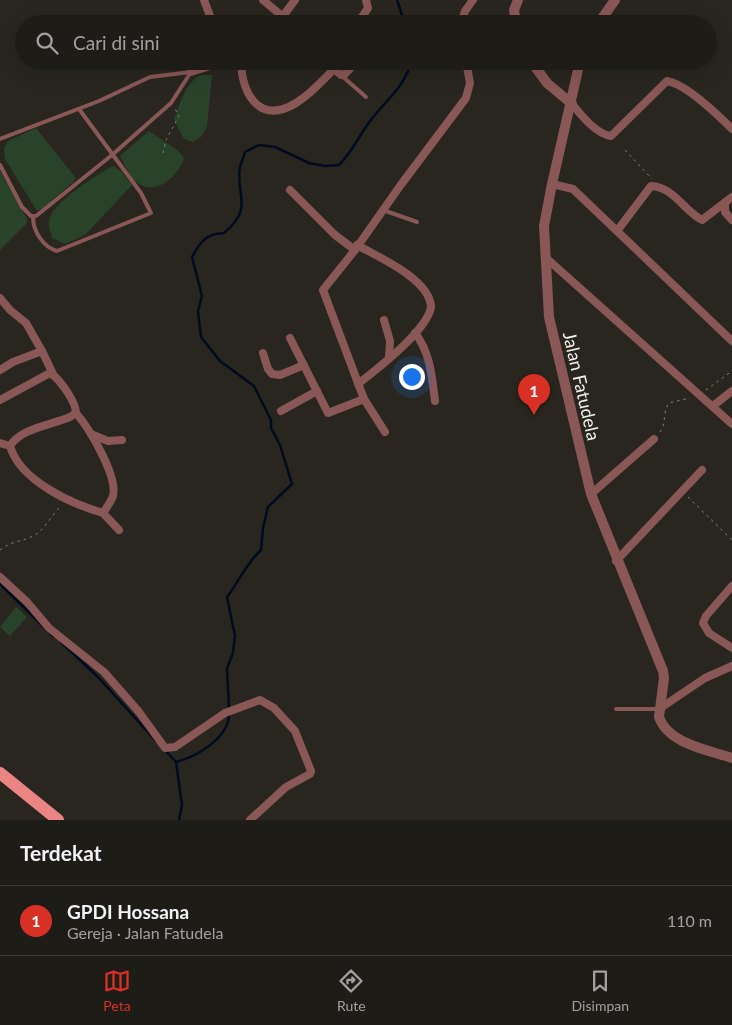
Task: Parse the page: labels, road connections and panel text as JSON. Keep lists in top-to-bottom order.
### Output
{
  "streets": {
    "street": ["Jalan Fatudela"]
  },
  "page": {
    "search": "Cari di sini",
    "pins": "1",
    "heading": "Terdekat",
    "list": [
      {
        "mark": "1",
        "name": "GPDI Hossana",
        "note": "Gereja · Jalan Fatudela",
        "value": "110 m"
      }
    ],
    "nav": ["Peta", "Rute", "Disimpan"]
  }
}
